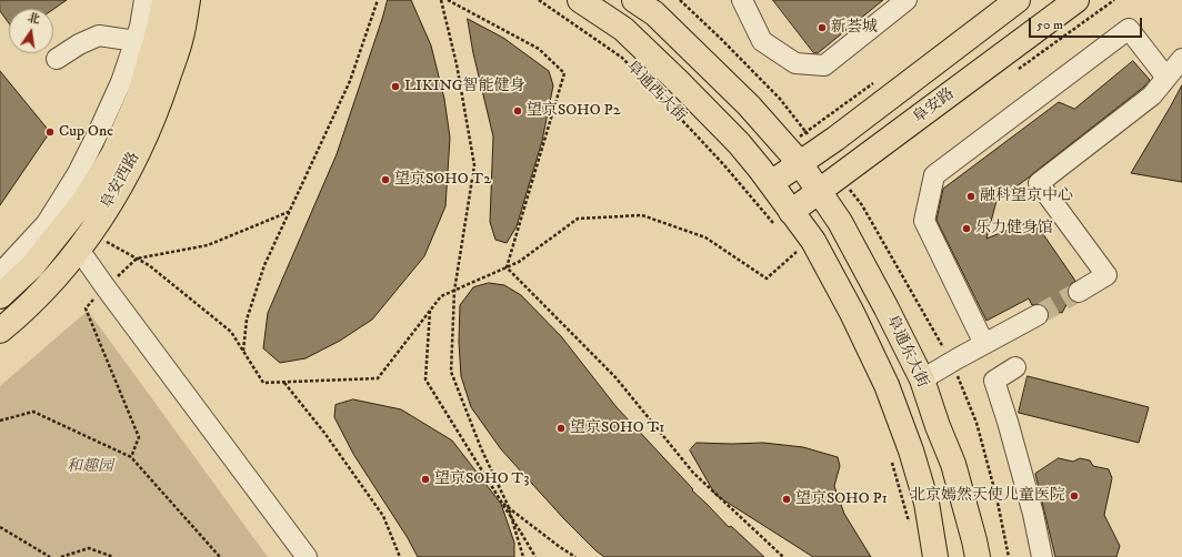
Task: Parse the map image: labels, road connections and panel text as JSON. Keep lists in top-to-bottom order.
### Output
{
  "streets": {
    "main road": [
      "阜通西大街",
      "阜安路",
      "阜安西路",
      "阜通东大街"
    ]
  },
  "crossings": [
    ["阜通西大街", "阜安路"],
    ["阜安路", "阜通东大街"]
  ],
  "parks": ["和趣园"],
  "places": [
    "新荟城",
    "LIKING智能健身",
    "望京SOHO P2",
    "Cup One",
    "望京SOHO T2",
    "融科望京中心",
    "乐力健身馆",
    "望京SOHO T1",
    "望京SOHO T3",
    "北京嫣然天使儿童医院",
    "望京SOHO P1"
  ],
  "scale_bar": "50 m",
  "north": "top"
}
